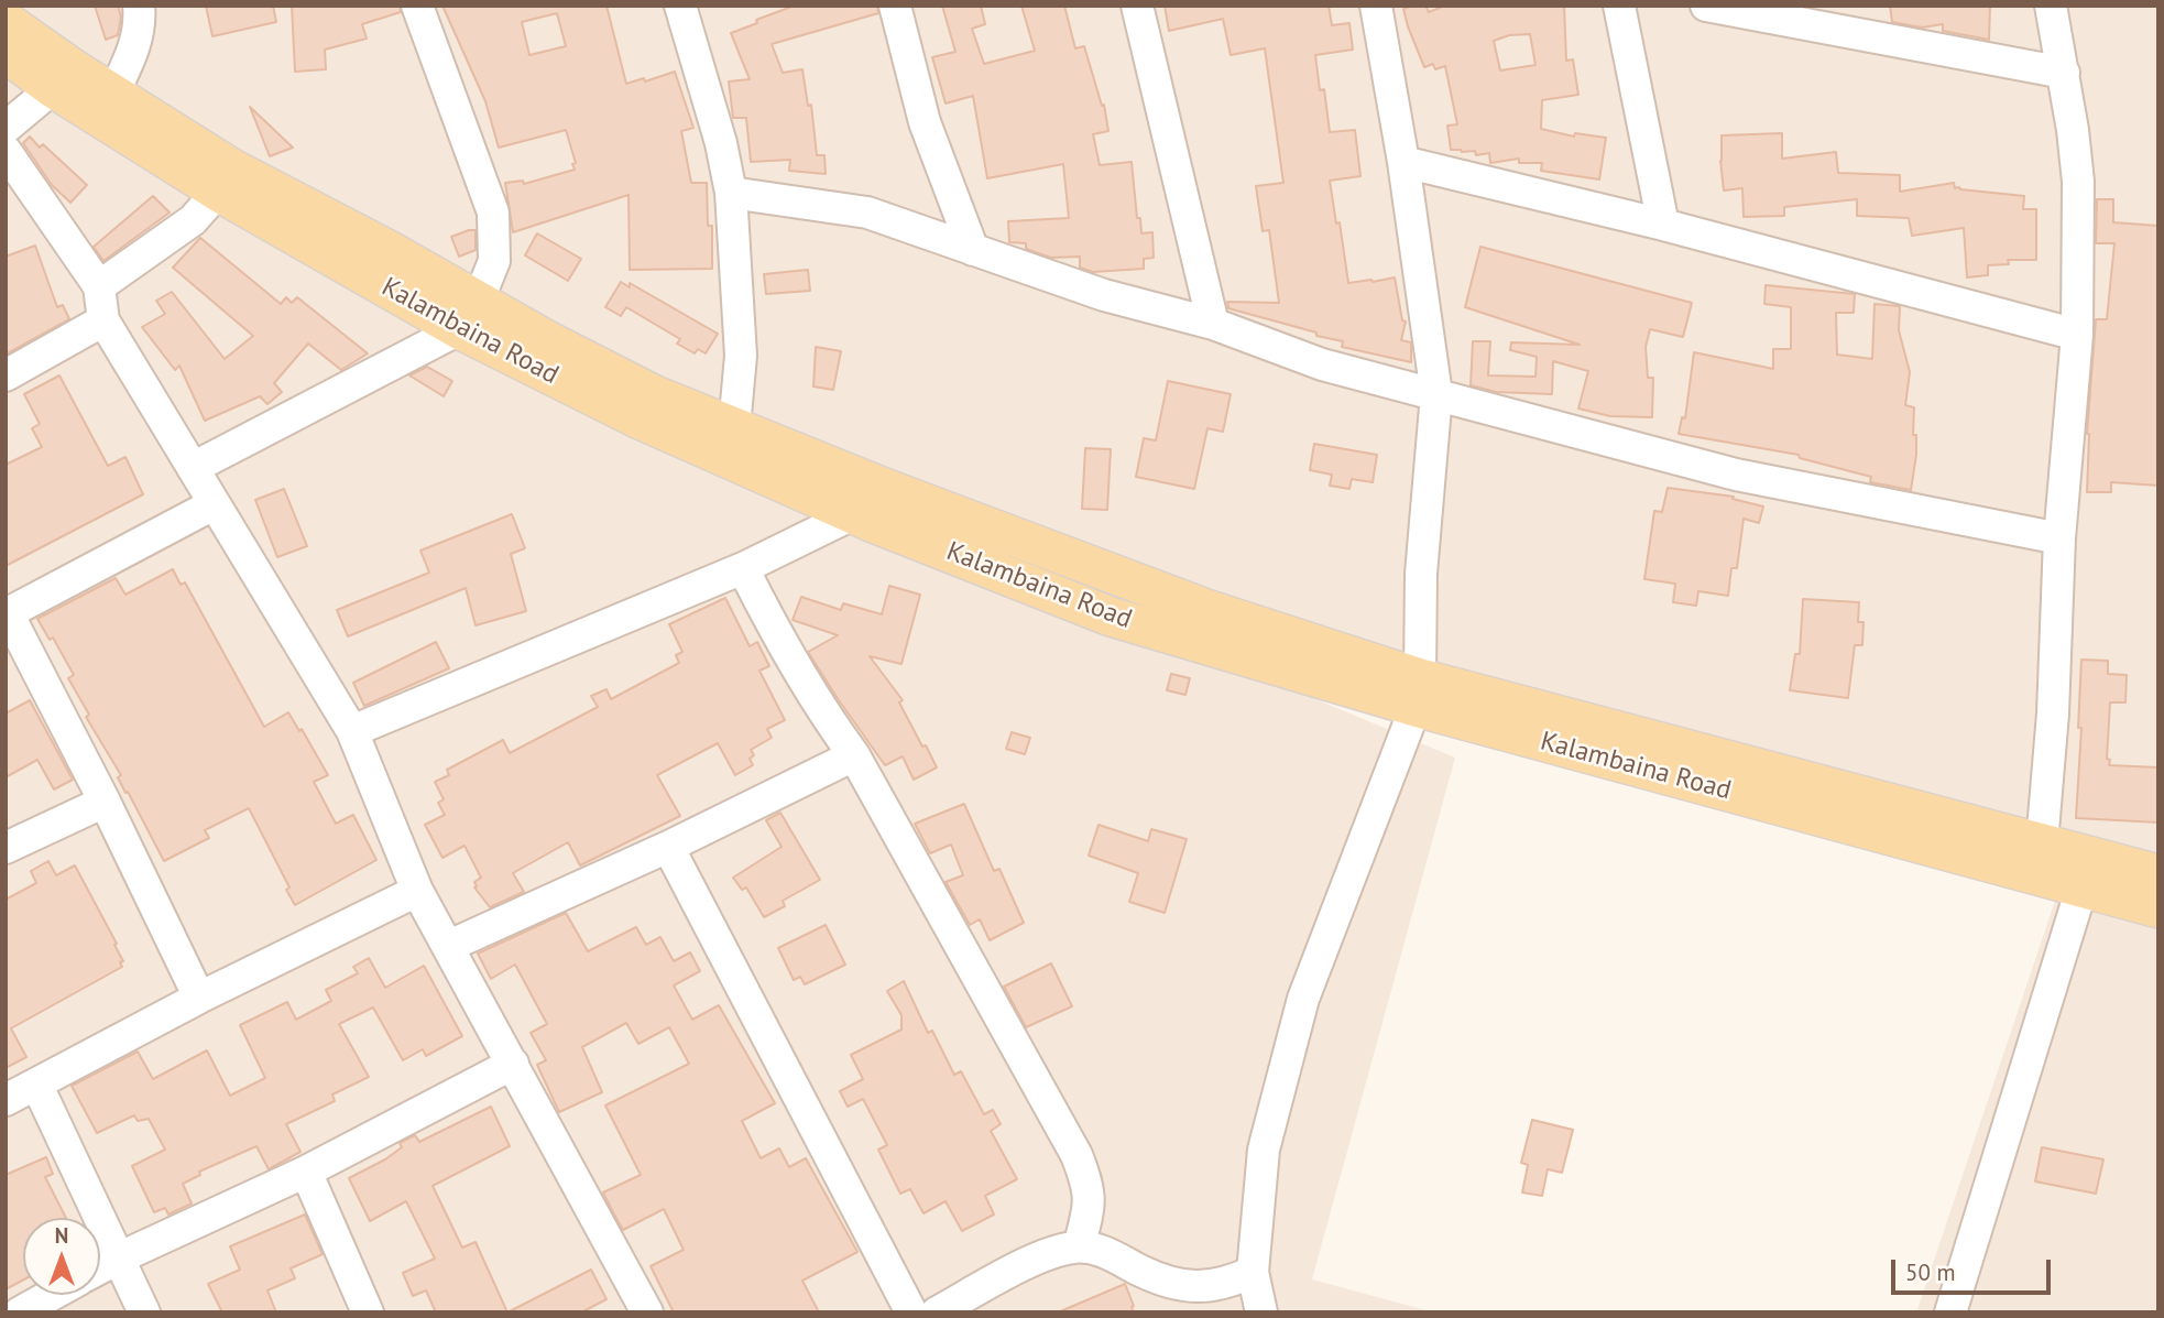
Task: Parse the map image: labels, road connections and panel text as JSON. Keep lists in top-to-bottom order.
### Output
{
  "streets": {
    "main road": ["Kalambaina Road"]
  },
  "scale_bar": "50 m",
  "north": "top"
}
